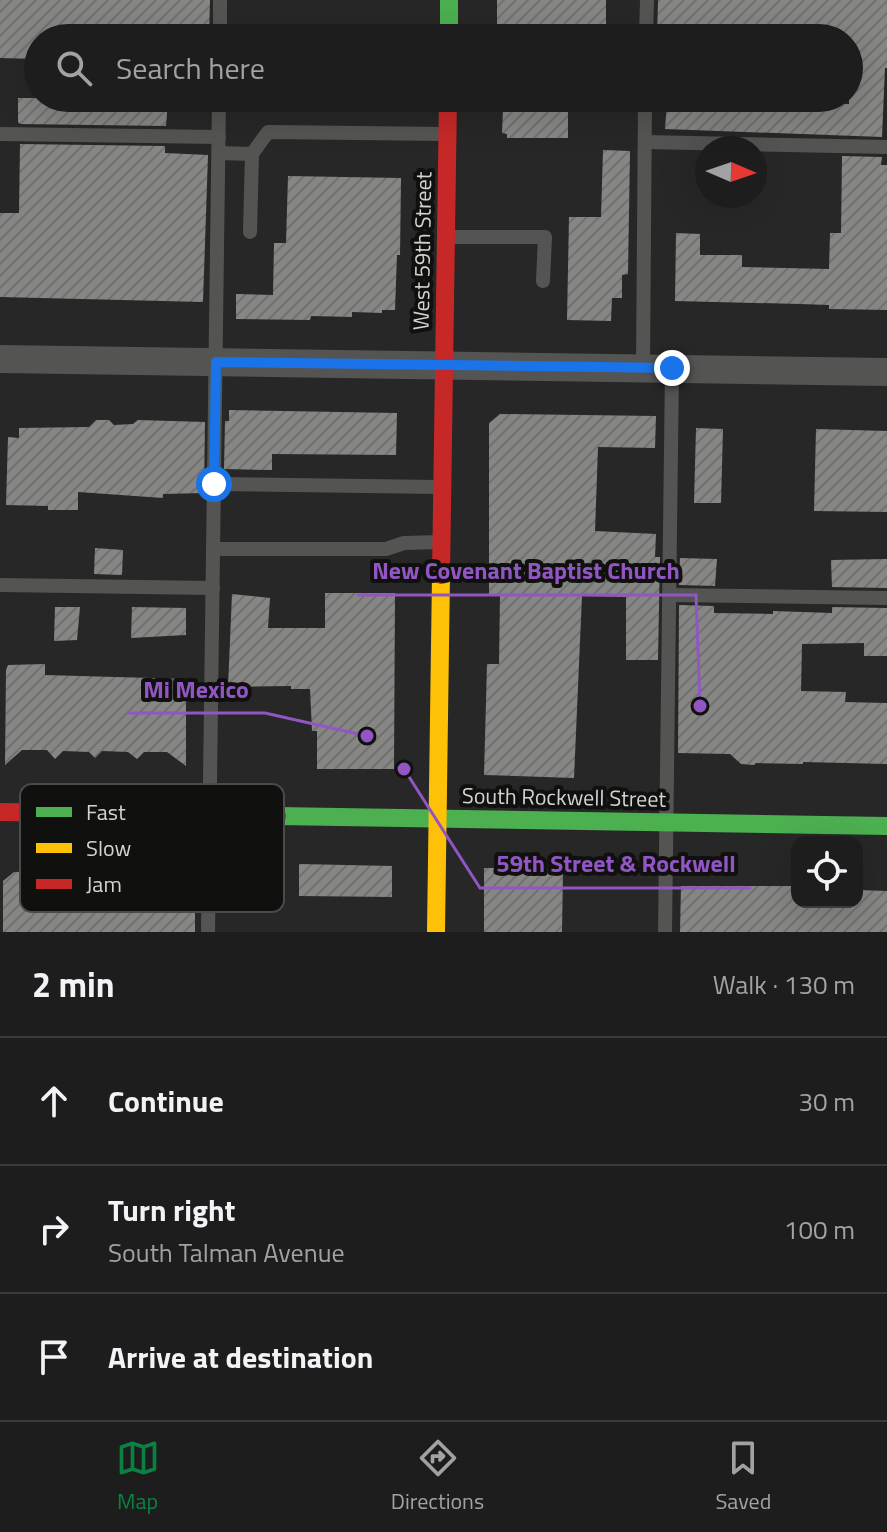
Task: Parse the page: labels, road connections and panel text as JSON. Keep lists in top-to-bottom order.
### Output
{
  "streets": {
    "street": ["West 59th Street", "South Rockwell Street"]
  },
  "crossings": [
    ["West 59th Street", "South Rockwell Street"]
  ],
  "places": ["New Covenant Baptist Church", "Mi Mexico", "59th Street & Rockwell"],
  "legend": ["Fast", "Slow", "Jam"],
  "north": "right",
  "page": {
    "search": "Search here",
    "heading": ["2 min", "Walk · 130 m"],
    "list": [
      ["Continue", "30 m"],
      ["Turn right", "South Talman Avenue", "100 m"],
      "Arrive at destination"
    ],
    "nav": ["Map", "Directions", "Saved"]
  }
}
